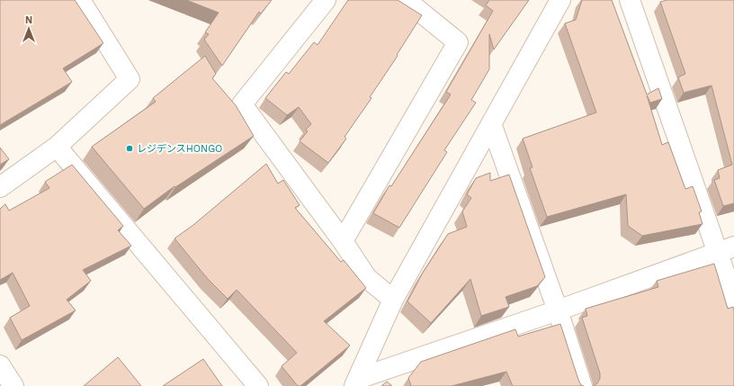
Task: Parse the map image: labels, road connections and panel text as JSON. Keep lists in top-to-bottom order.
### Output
{
  "places": ["レジデンスHONGO"],
  "north": "top"
}
